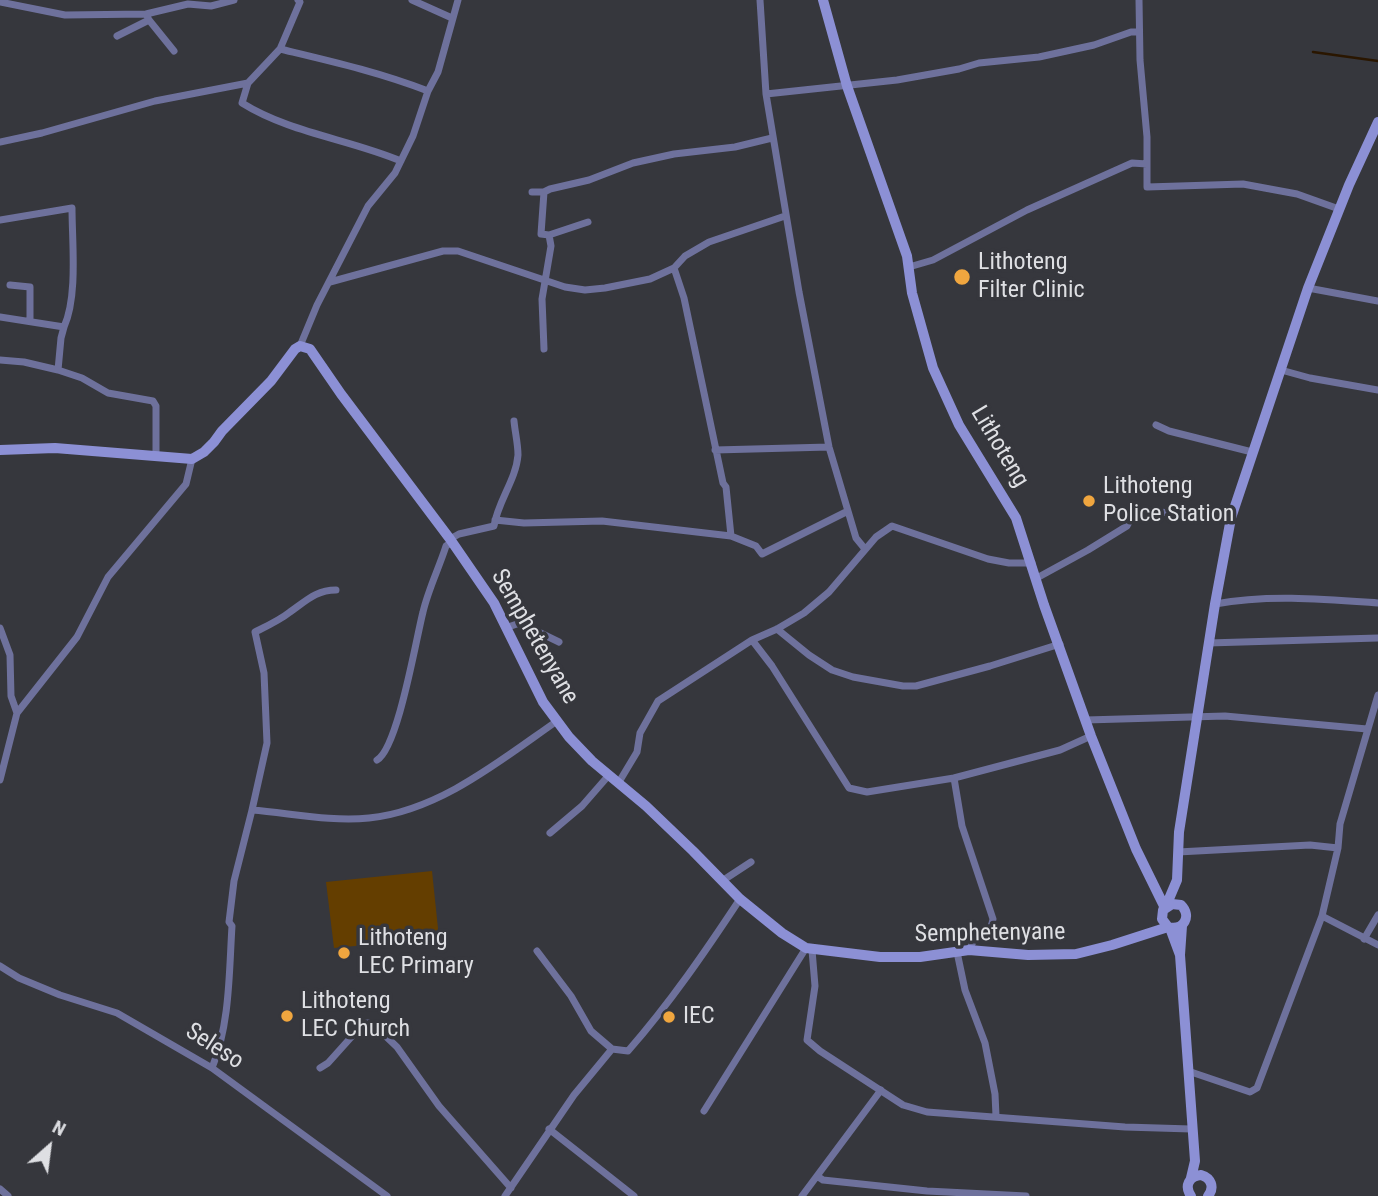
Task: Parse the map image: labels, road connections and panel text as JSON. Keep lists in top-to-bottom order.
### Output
{
  "streets": {
    "main road": ["Lithoteng", "Semphetenyane"],
    "street": ["Seleso"]
  },
  "places": [
    "Lithoteng Filter Clinic",
    "Lithoteng Police Station",
    "Lithoteng LEC Primary",
    "Lithoteng LEC Church",
    "IEC"
  ],
  "north": "top right"
}
